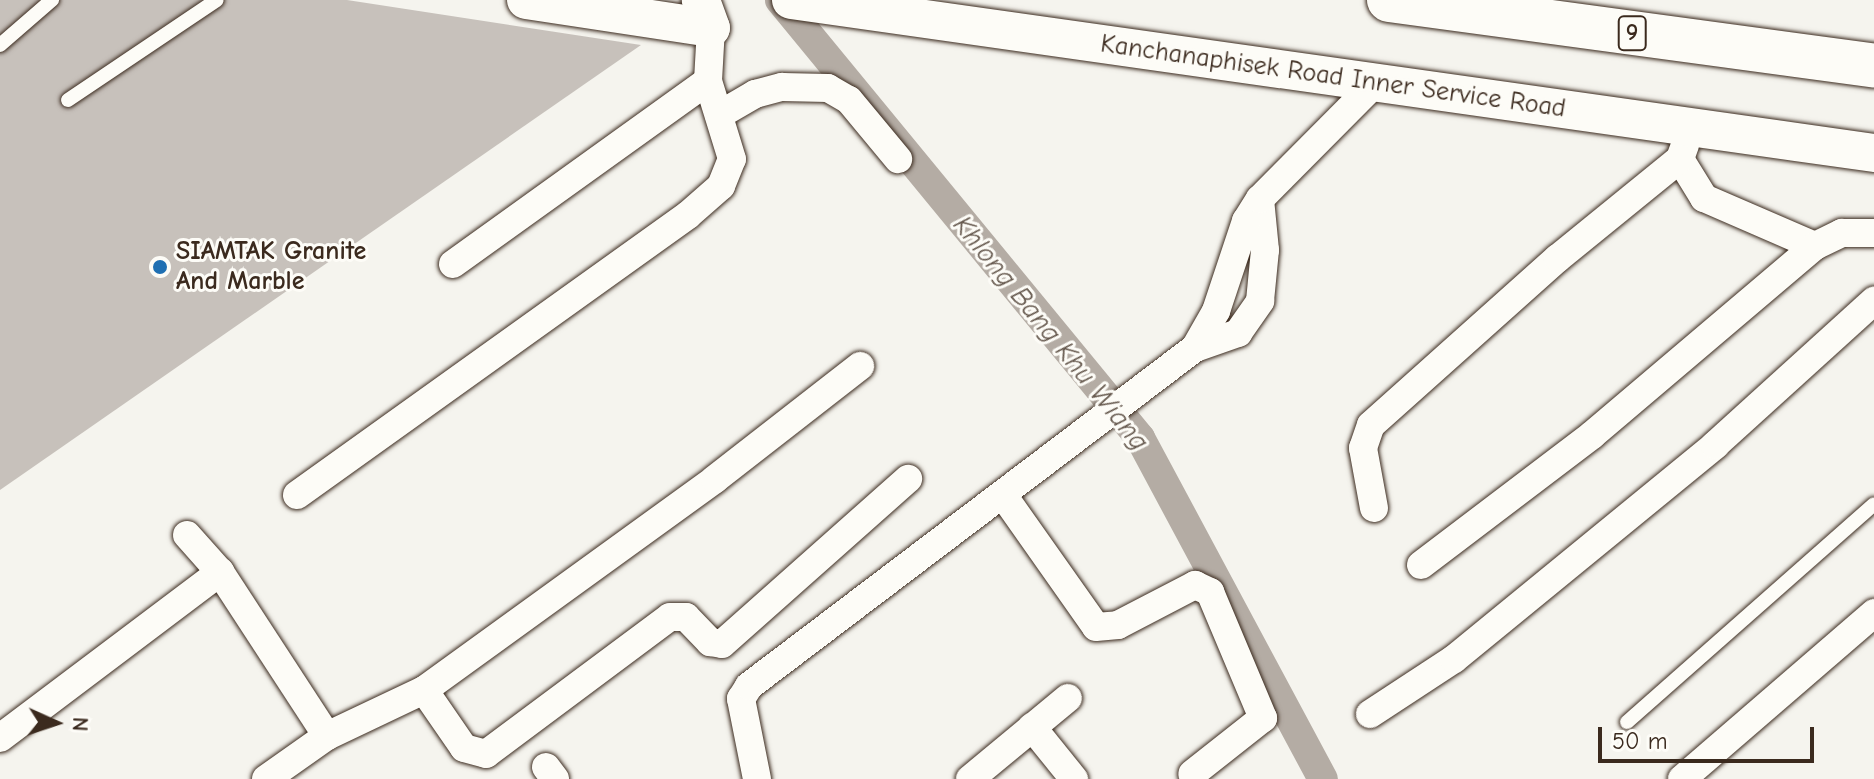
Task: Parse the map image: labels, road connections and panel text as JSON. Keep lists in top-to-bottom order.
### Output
{
  "streets": {
    "highway": ["9"],
    "main road": ["Kanchanaphisek Road Inner Service Road"]
  },
  "water": ["Khlong Bang Khu Wiang"],
  "places": ["SIAMTAK Granite And Marble"],
  "scale_bar": "50 m",
  "north": "right"
}
